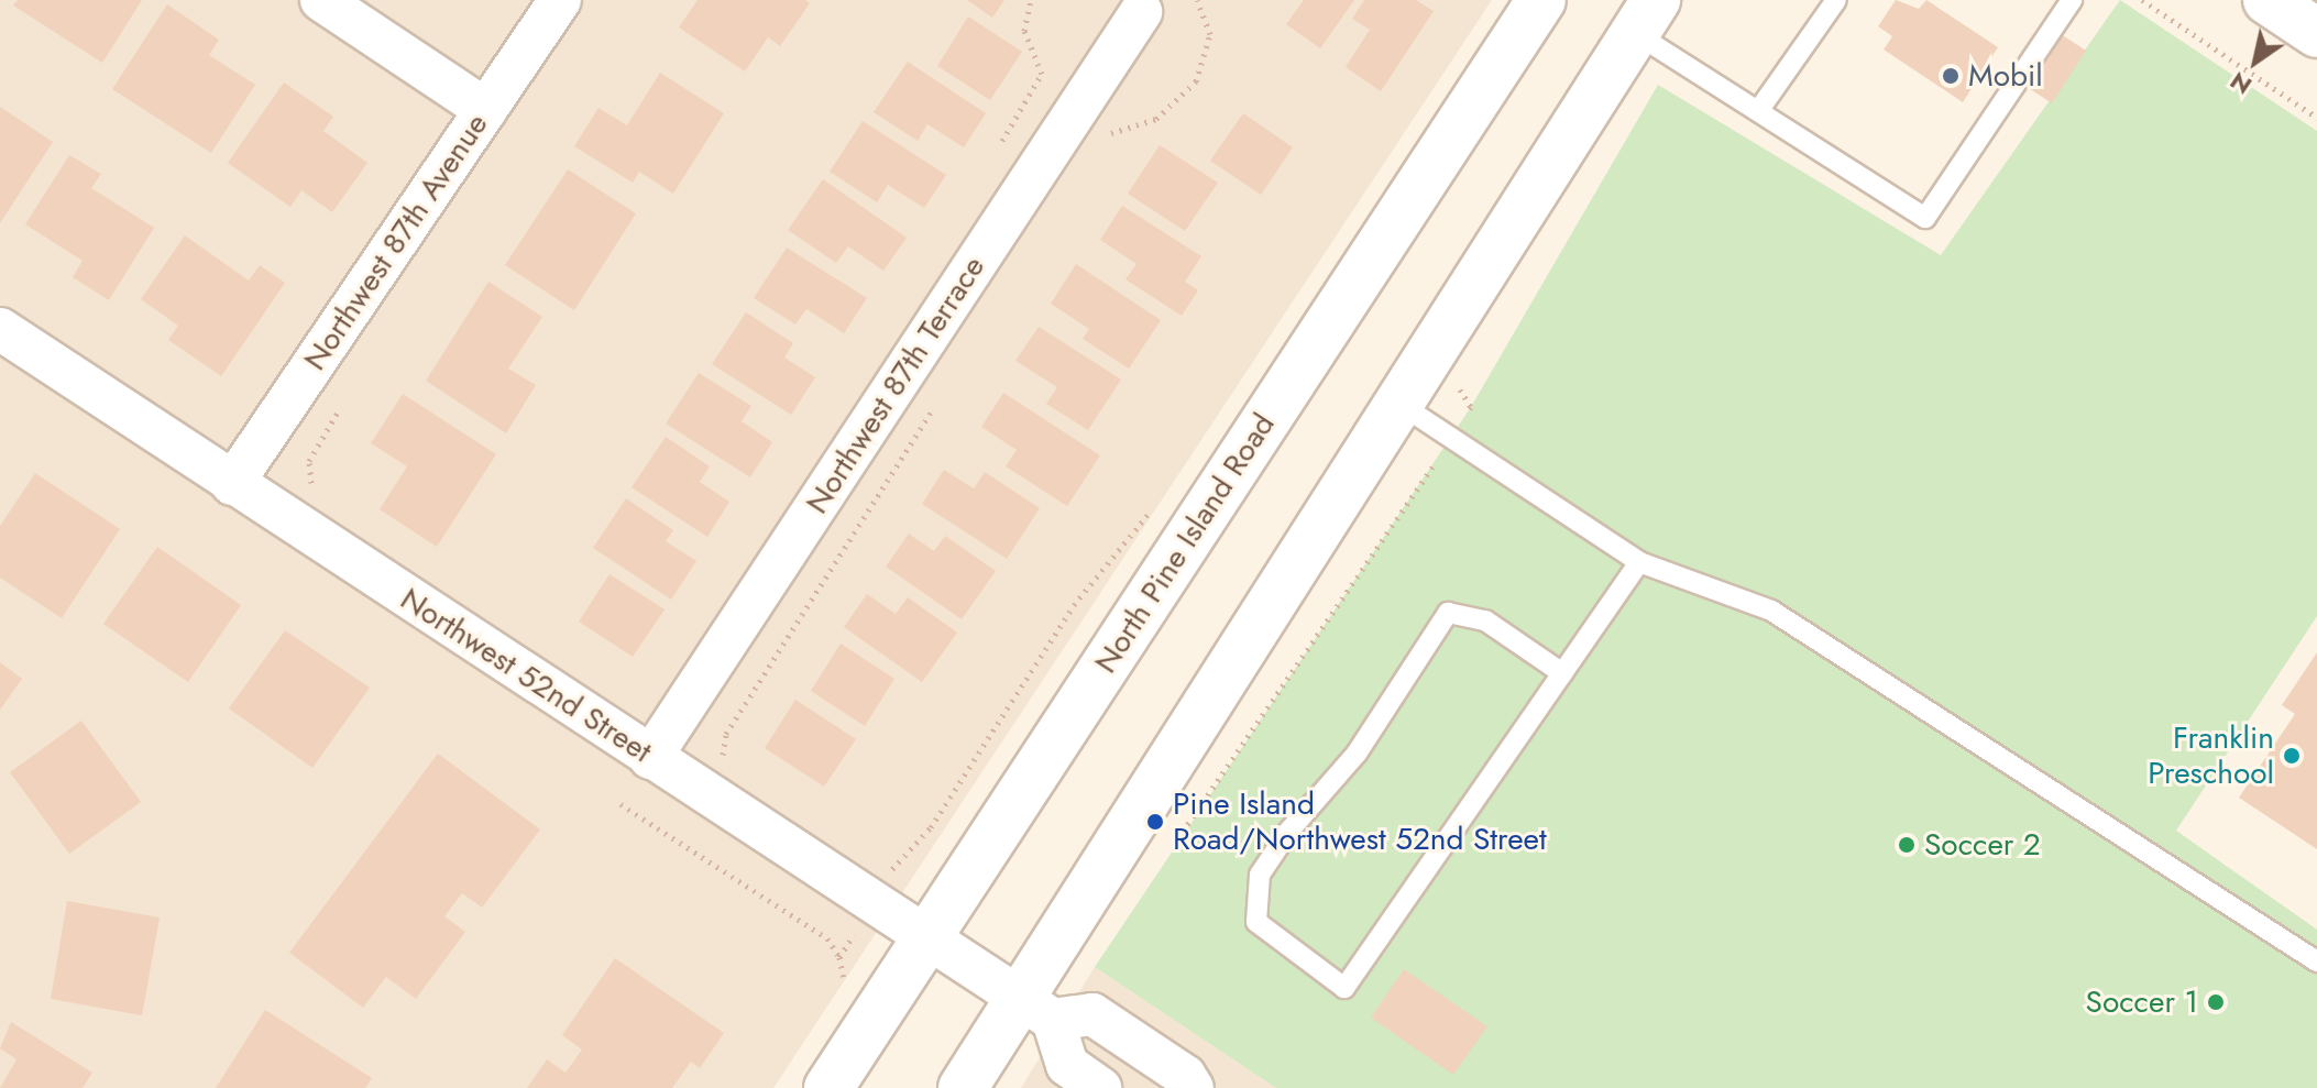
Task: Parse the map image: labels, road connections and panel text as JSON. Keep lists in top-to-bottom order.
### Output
{
  "streets": {
    "main road": ["North Pine Island Road"],
    "street": ["Northwest 87th Avenue", "Northwest 87th Terrace", "Northwest 52nd Street"]
  },
  "crossings": [
    ["Northwest 87th Avenue", "Northwest 52nd Street"],
    ["Northwest 87th Terrace", "Northwest 52nd Street"],
    ["North Pine Island Road", "Northwest 52nd Street"]
  ],
  "places": [
    "Mobil",
    "Franklin Preschool",
    "Pine Island Road/Northwest 52nd Street",
    "Soccer 2",
    "Soccer 1"
  ],
  "north": "bottom left"
}
